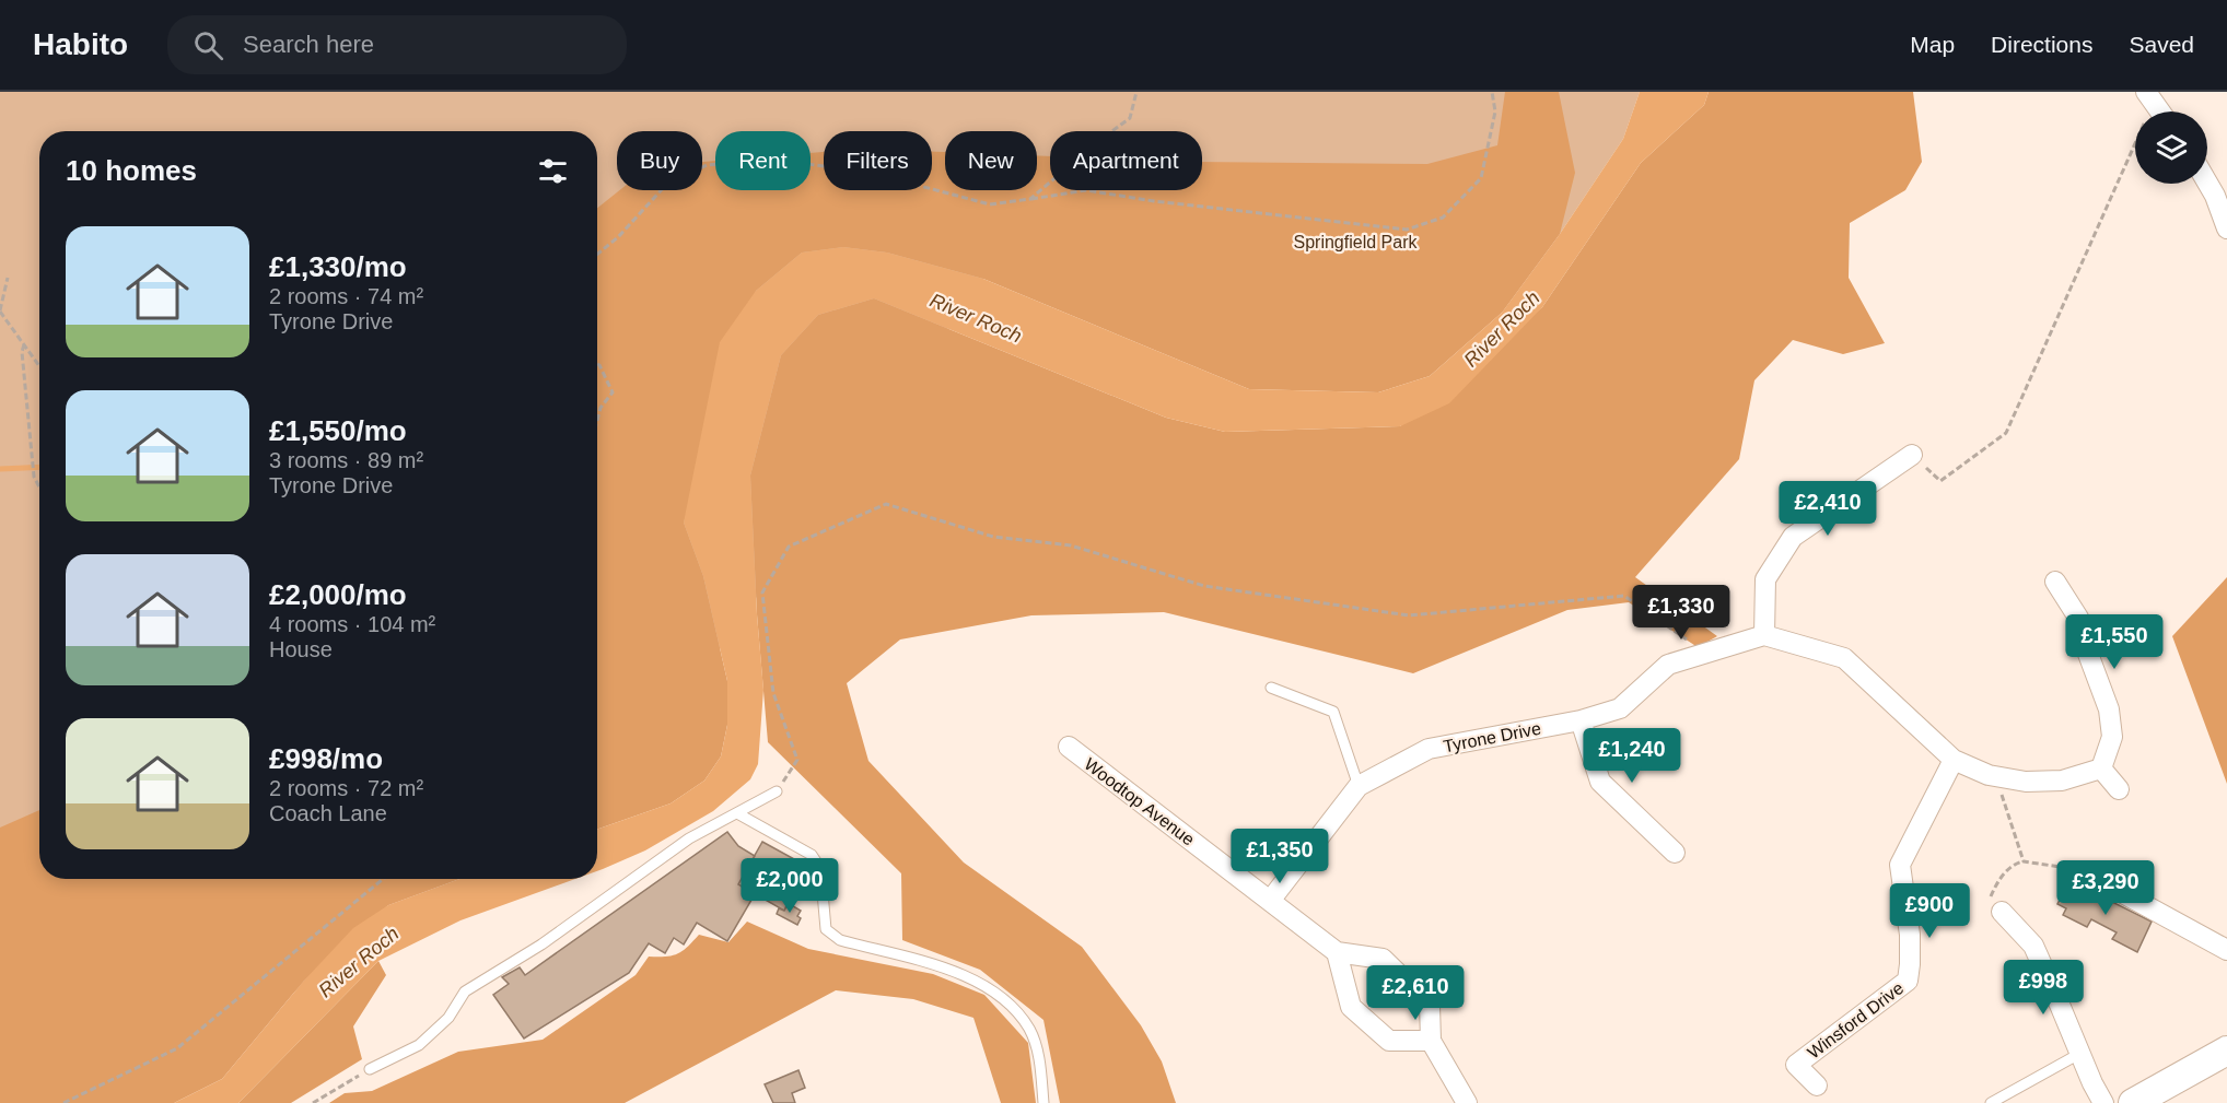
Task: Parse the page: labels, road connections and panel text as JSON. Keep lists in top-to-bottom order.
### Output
{
  "streets": {
    "street": ["Tyrone Drive", "Woodtop Avenue", "Winsford Drive"]
  },
  "crossings": [
    ["Tyrone Drive", "Woodtop Avenue"]
  ],
  "water": ["River Roch"],
  "parks": ["Springfield Park"],
  "page": {
    "header": "Habito",
    "search": "Search here",
    "nav": ["Map", "Directions", "Saved"],
    "chip": [
      "Buy",
      "Rent",
      "Filters",
      "New",
      "Apartment"
    ],
    "heading": "10 homes",
    "list": [
      {
        "name": "£1,330/mo",
        "note": "2 rooms · 74 m² · Tyrone Drive"
      },
      {
        "name": "£1,550/mo",
        "note": "3 rooms · 89 m² · Tyrone Drive"
      },
      {
        "name": "£2,000/mo",
        "note": "4 rooms · 104 m² · House"
      },
      {
        "name": "£998/mo",
        "note": "2 rooms · 72 m² · Coach Lane"
      }
    ],
    "price": [
      "£2,410",
      "£1,330",
      "£1,550",
      "£1,240",
      "£1,350",
      "£2,000",
      "£3,290",
      "£900",
      "£998",
      "£2,610"
    ]
  }
}
